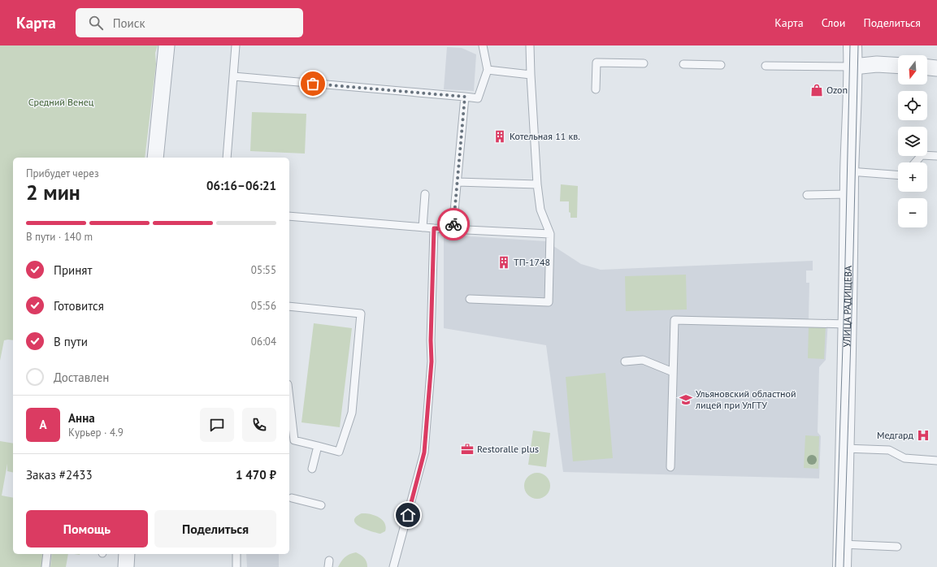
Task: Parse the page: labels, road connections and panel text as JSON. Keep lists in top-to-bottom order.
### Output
{
  "streets": {
    "street": ["УЛИЦА РАДИЩЕВА"]
  },
  "parks": ["Средний Венец"],
  "places": {
    "shop": ["Ozon"],
    "building": ["Котельная 11 кв.", "ТП-1748"],
    "school or university": ["Ульяновский областной лицей при УлГТУ"],
    "hospital": ["Медгард"],
    "office": ["Restoralle plus"]
  },
  "north": "bottom",
  "page": {
    "header": "Карта",
    "search": "Поиск",
    "nav": ["Карта", "Слои", "Поделиться"],
    "map_buttons": ["+", "−"],
    "heading": ["2 мин", "Прибудет через", "06:16–06:21"],
    "panel": [
      "Анна",
      "Курьер · 4.9",
      "Заказ #2433",
      "1 470 ₽"
    ],
    "bar": "В пути · 140 m",
    "list": [
      ["Принят", "05:55"],
      ["Готовится", "05:56"],
      ["В пути", "06:04"],
      "Доставлен"
    ],
    "round": "А",
    "buttons": ["Помощь", "Поделиться"]
  }
}
